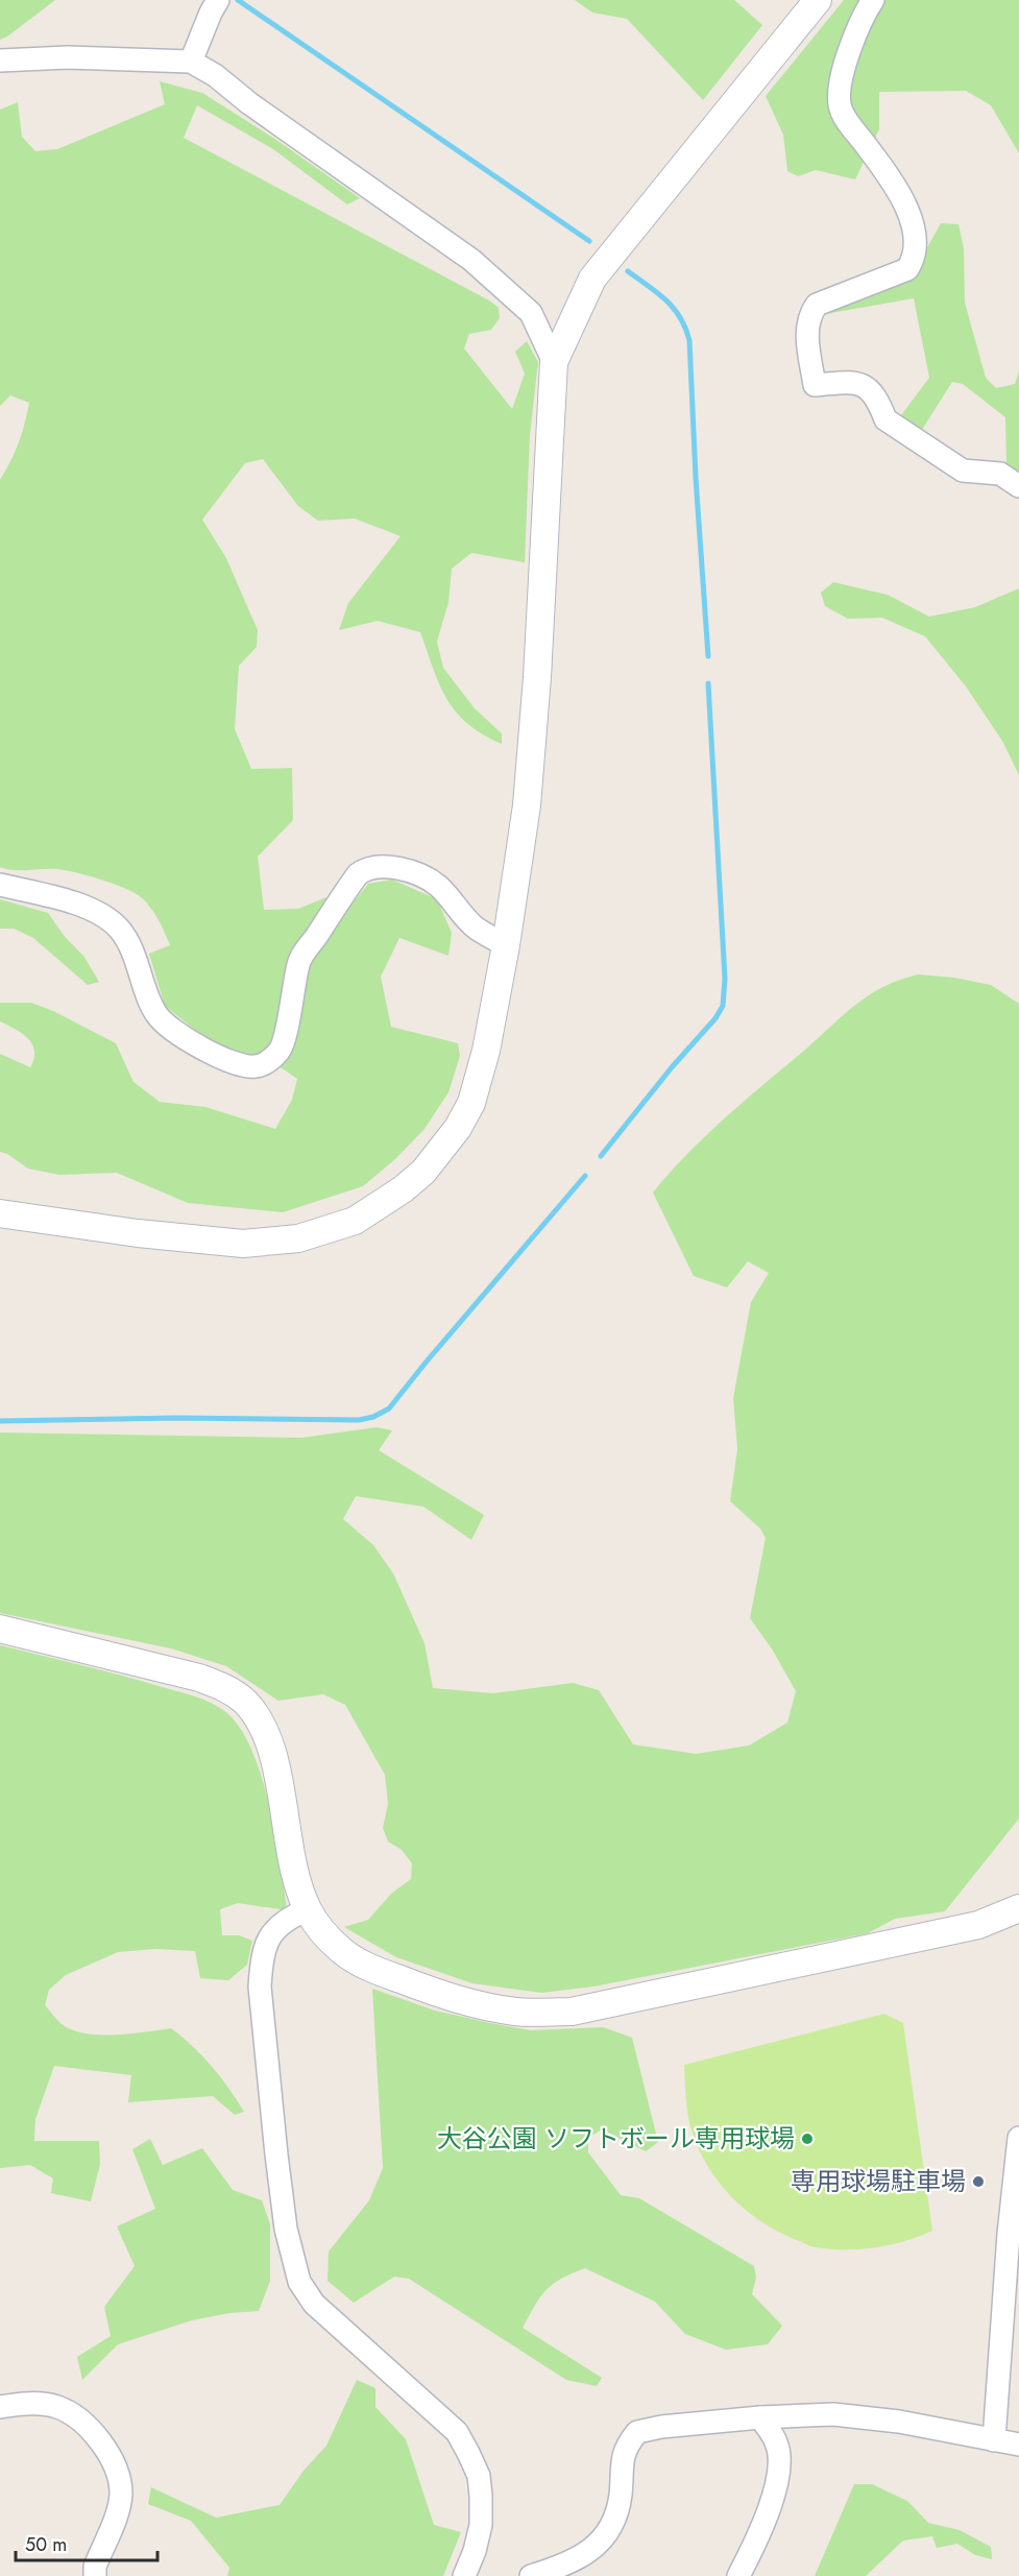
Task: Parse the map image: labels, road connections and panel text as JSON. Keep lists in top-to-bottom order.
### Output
{
  "places": ["大谷公園 ソフトボール専用球場", "専用球場駐車場"],
  "scale_bar": "50 m"
}
